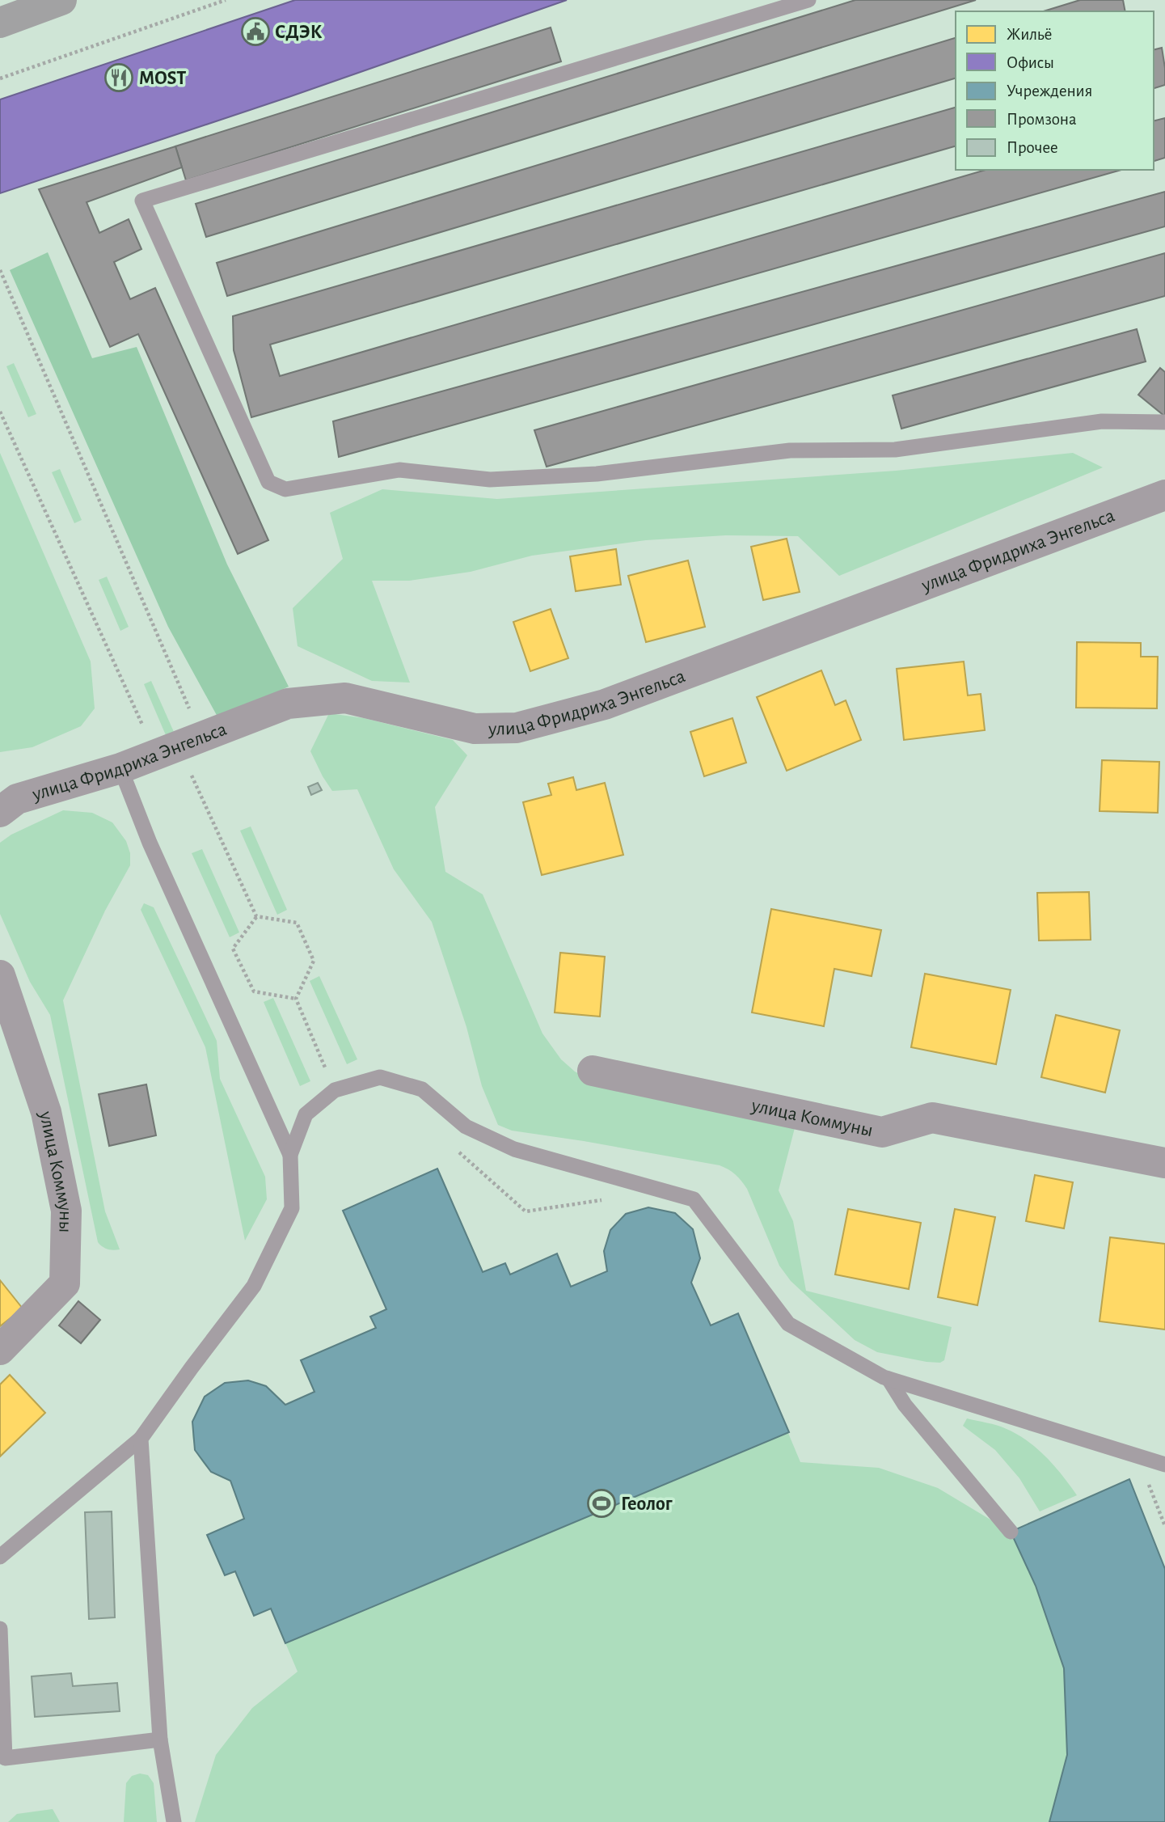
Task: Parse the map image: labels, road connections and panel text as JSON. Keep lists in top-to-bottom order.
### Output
{
  "streets": {
    "street": ["улица Фридриха Энгельса", "улица Коммуны"]
  },
  "places": {
    "public building": ["СДЭК"],
    "restaurant": ["MOST"],
    "sports": ["Геолог"]
  },
  "legend": [
    "Жильё",
    "Офисы",
    "Учреждения",
    "Промзона",
    "Прочее"
  ]
}
